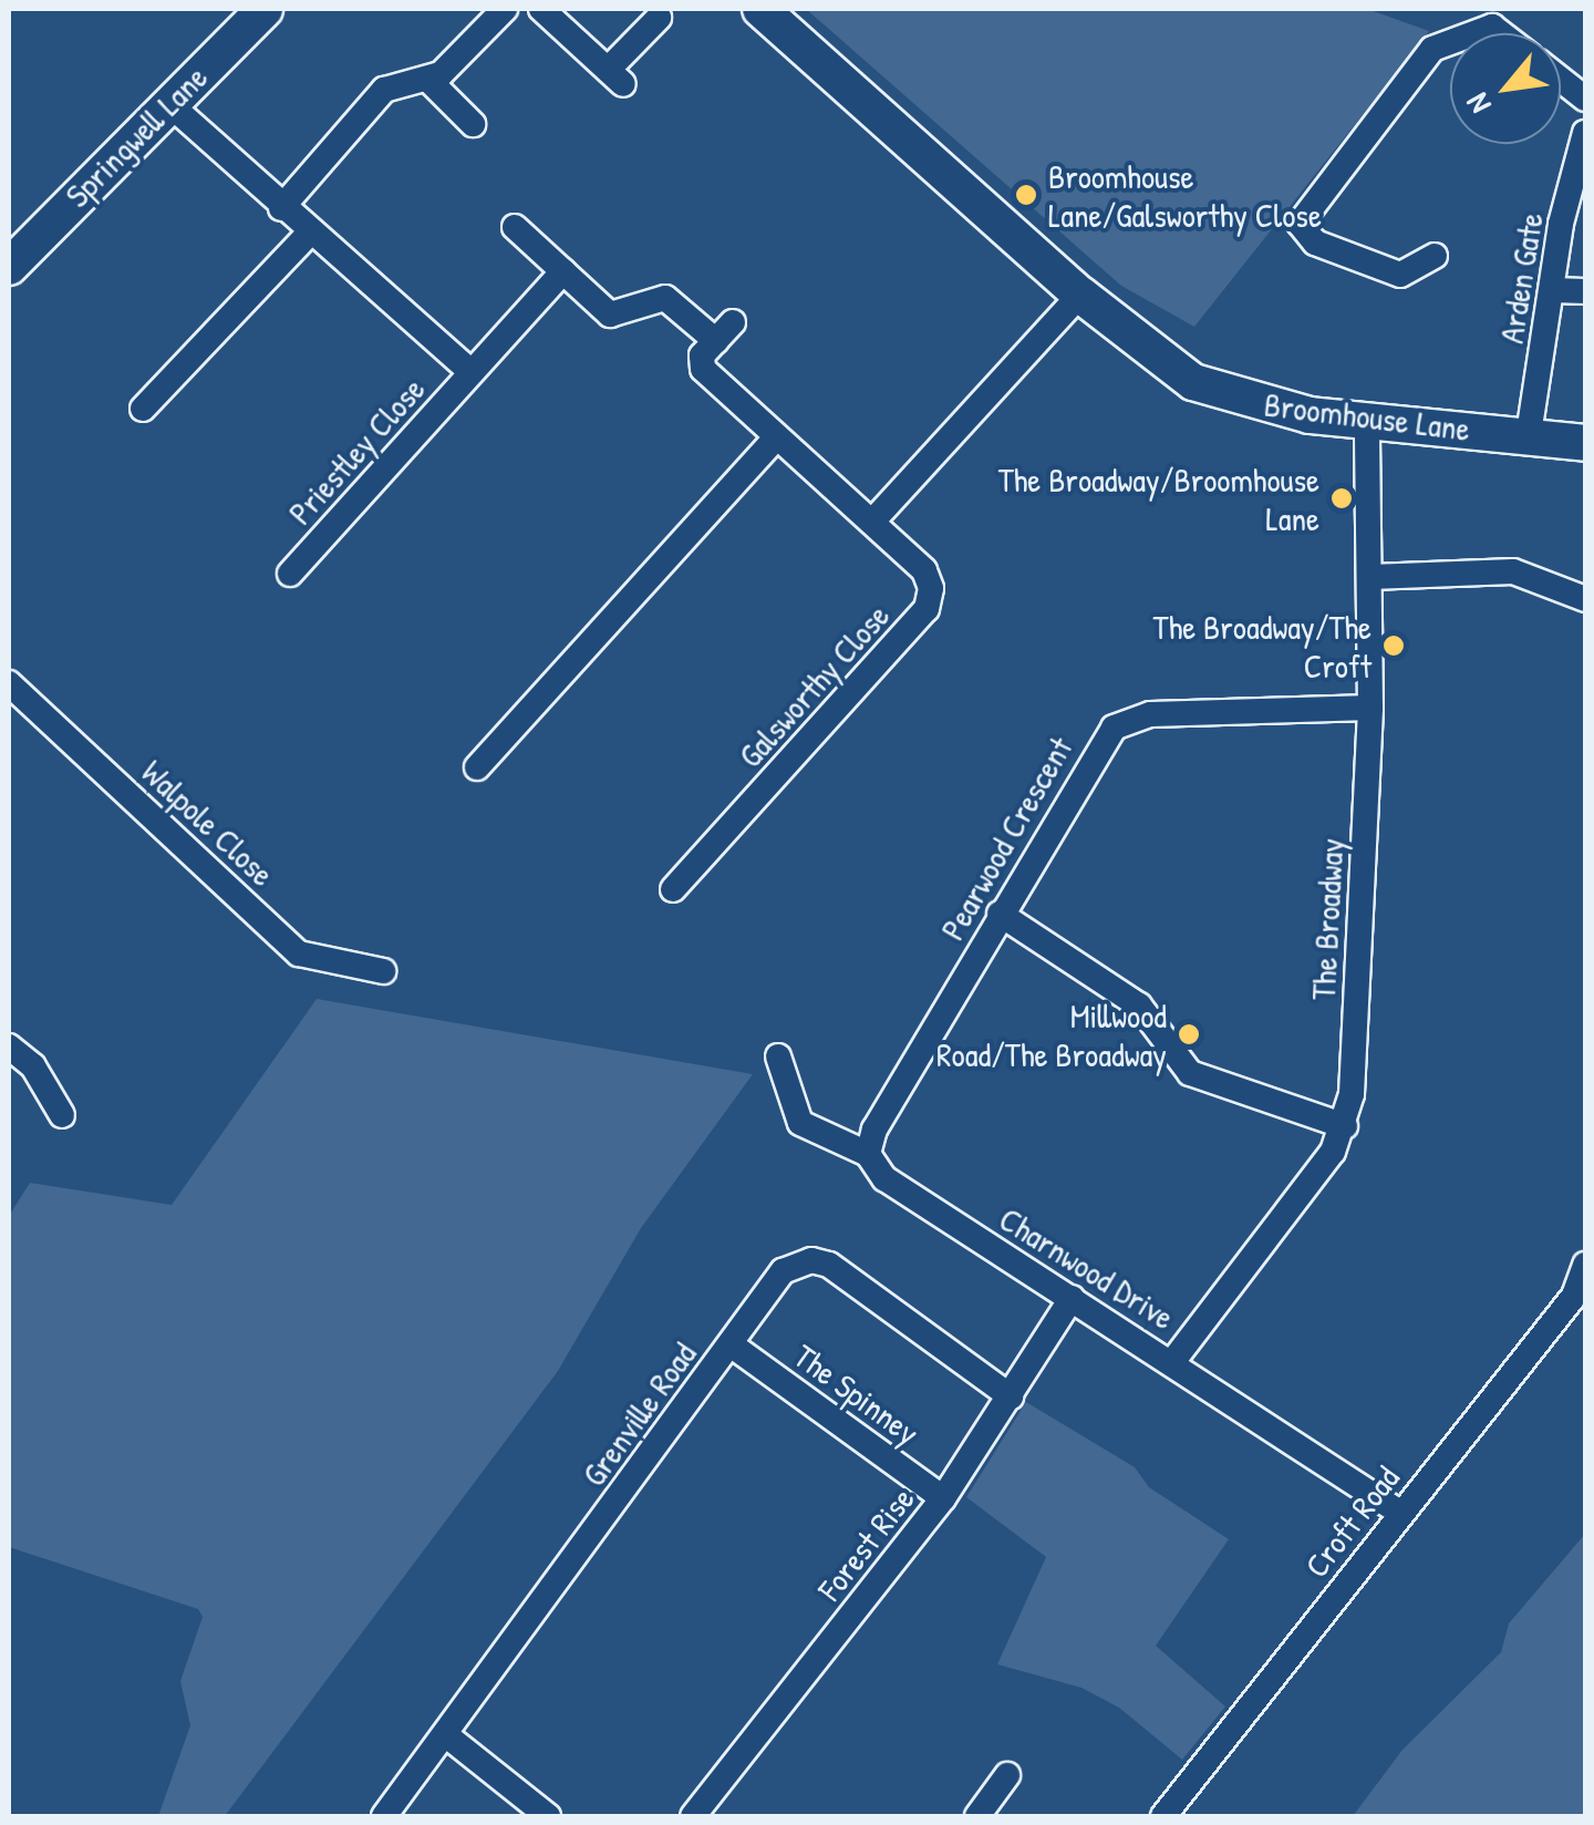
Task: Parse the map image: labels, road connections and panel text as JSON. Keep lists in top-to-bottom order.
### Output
{
  "streets": {
    "street": [
      "Springwell Lane",
      "Arden Gate",
      "Broomhouse Lane",
      "Priestley Close",
      "Galsworthy Close",
      "Walpole Close",
      "Pearwood Crescent",
      "The Broadway",
      "Charnwood Drive",
      "The Spinney",
      "Grenville Road",
      "Croft Road",
      "Forest Rise"
    ]
  },
  "crossings": [
    ["Springwell Lane", "Priestley Close"],
    ["Arden Gate", "Broomhouse Lane"],
    ["Broomhouse Lane", "The Broadway"],
    ["Priestley Close", "Galsworthy Close"],
    ["Pearwood Crescent", "The Broadway"],
    ["Pearwood Crescent", "Charnwood Drive"],
    ["The Broadway", "Charnwood Drive"],
    ["Charnwood Drive", "Croft Road"],
    ["Charnwood Drive", "Forest Rise"],
    ["The Spinney", "Grenville Road"],
    ["The Spinney", "Forest Rise"],
    ["Grenville Road", "Forest Rise"]
  ],
  "places": [
    "Broomhouse Lane/Galsworthy Close",
    "The Broadway/Broomhouse Lane",
    "The Broadway/The Croft",
    "Millwood Road/The Broadway"
  ],
  "north": "bottom left"
}
